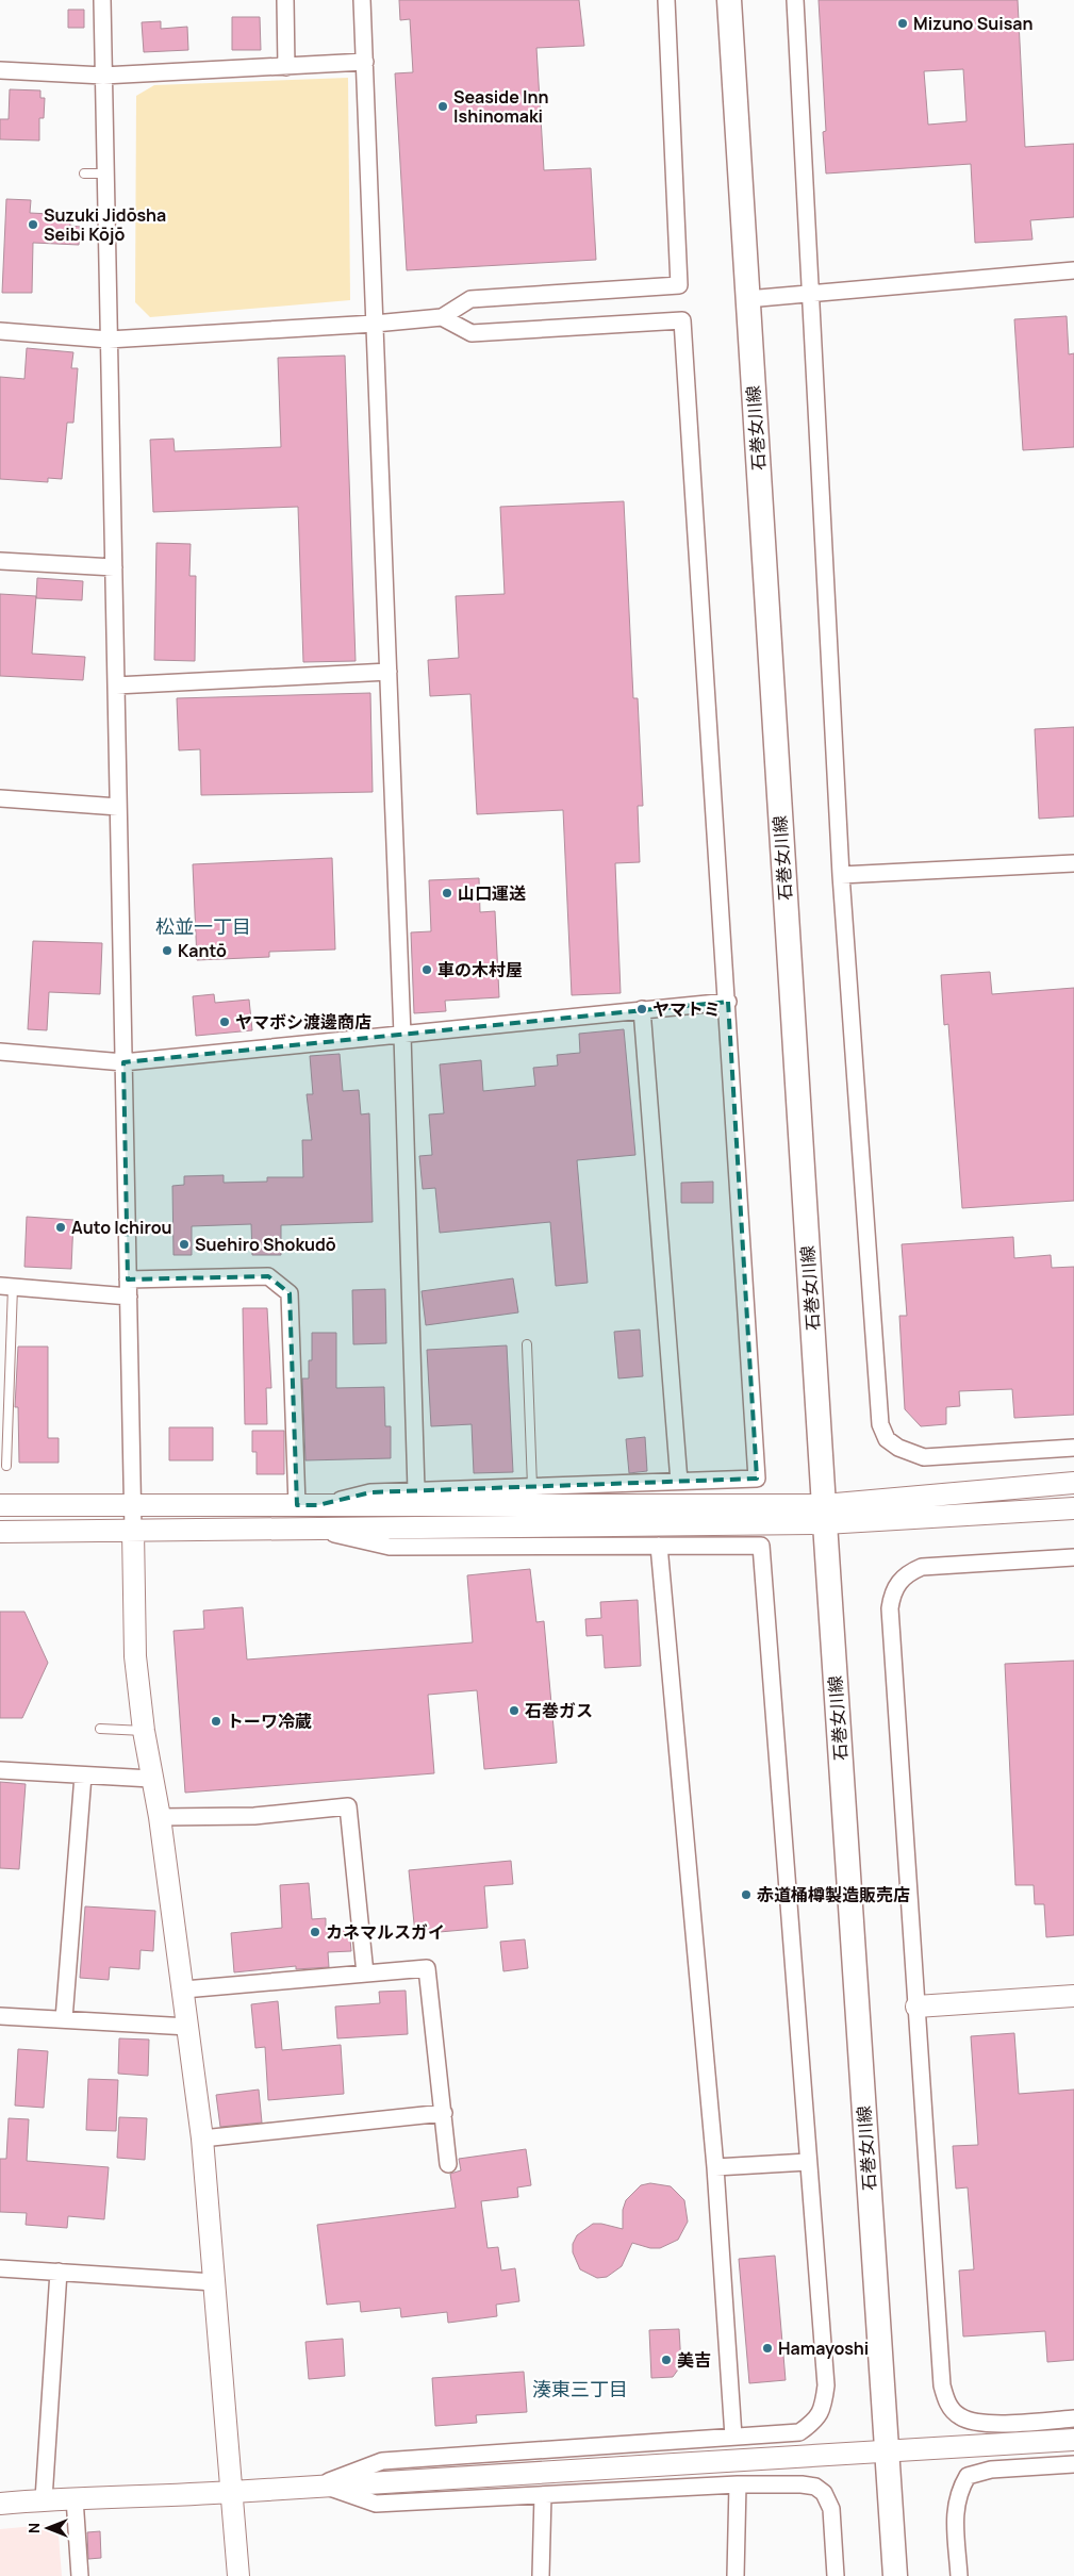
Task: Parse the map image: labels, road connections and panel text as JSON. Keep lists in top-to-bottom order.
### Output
{
  "streets": {
    "main road": ["石巻女川線"]
  },
  "districts": ["松並一丁目", "湊東三丁目"],
  "places": [
    "Mizuno Suisan",
    "Seaside Inn Ishinomaki",
    "Suzuki Jidōsha Seibi Kōjō",
    "山口運送",
    "Kantō",
    "車の木村屋",
    "ヤマトミ",
    "ヤマボシ渡邊商店",
    "Auto Ichirou",
    "Suehiro Shokudō",
    "石巻ガス",
    "トーワ冷蔵",
    "赤道桶樽製造販売店",
    "カネマルスガイ",
    "Hamayoshi",
    "美吉"
  ],
  "north": "left"
}
